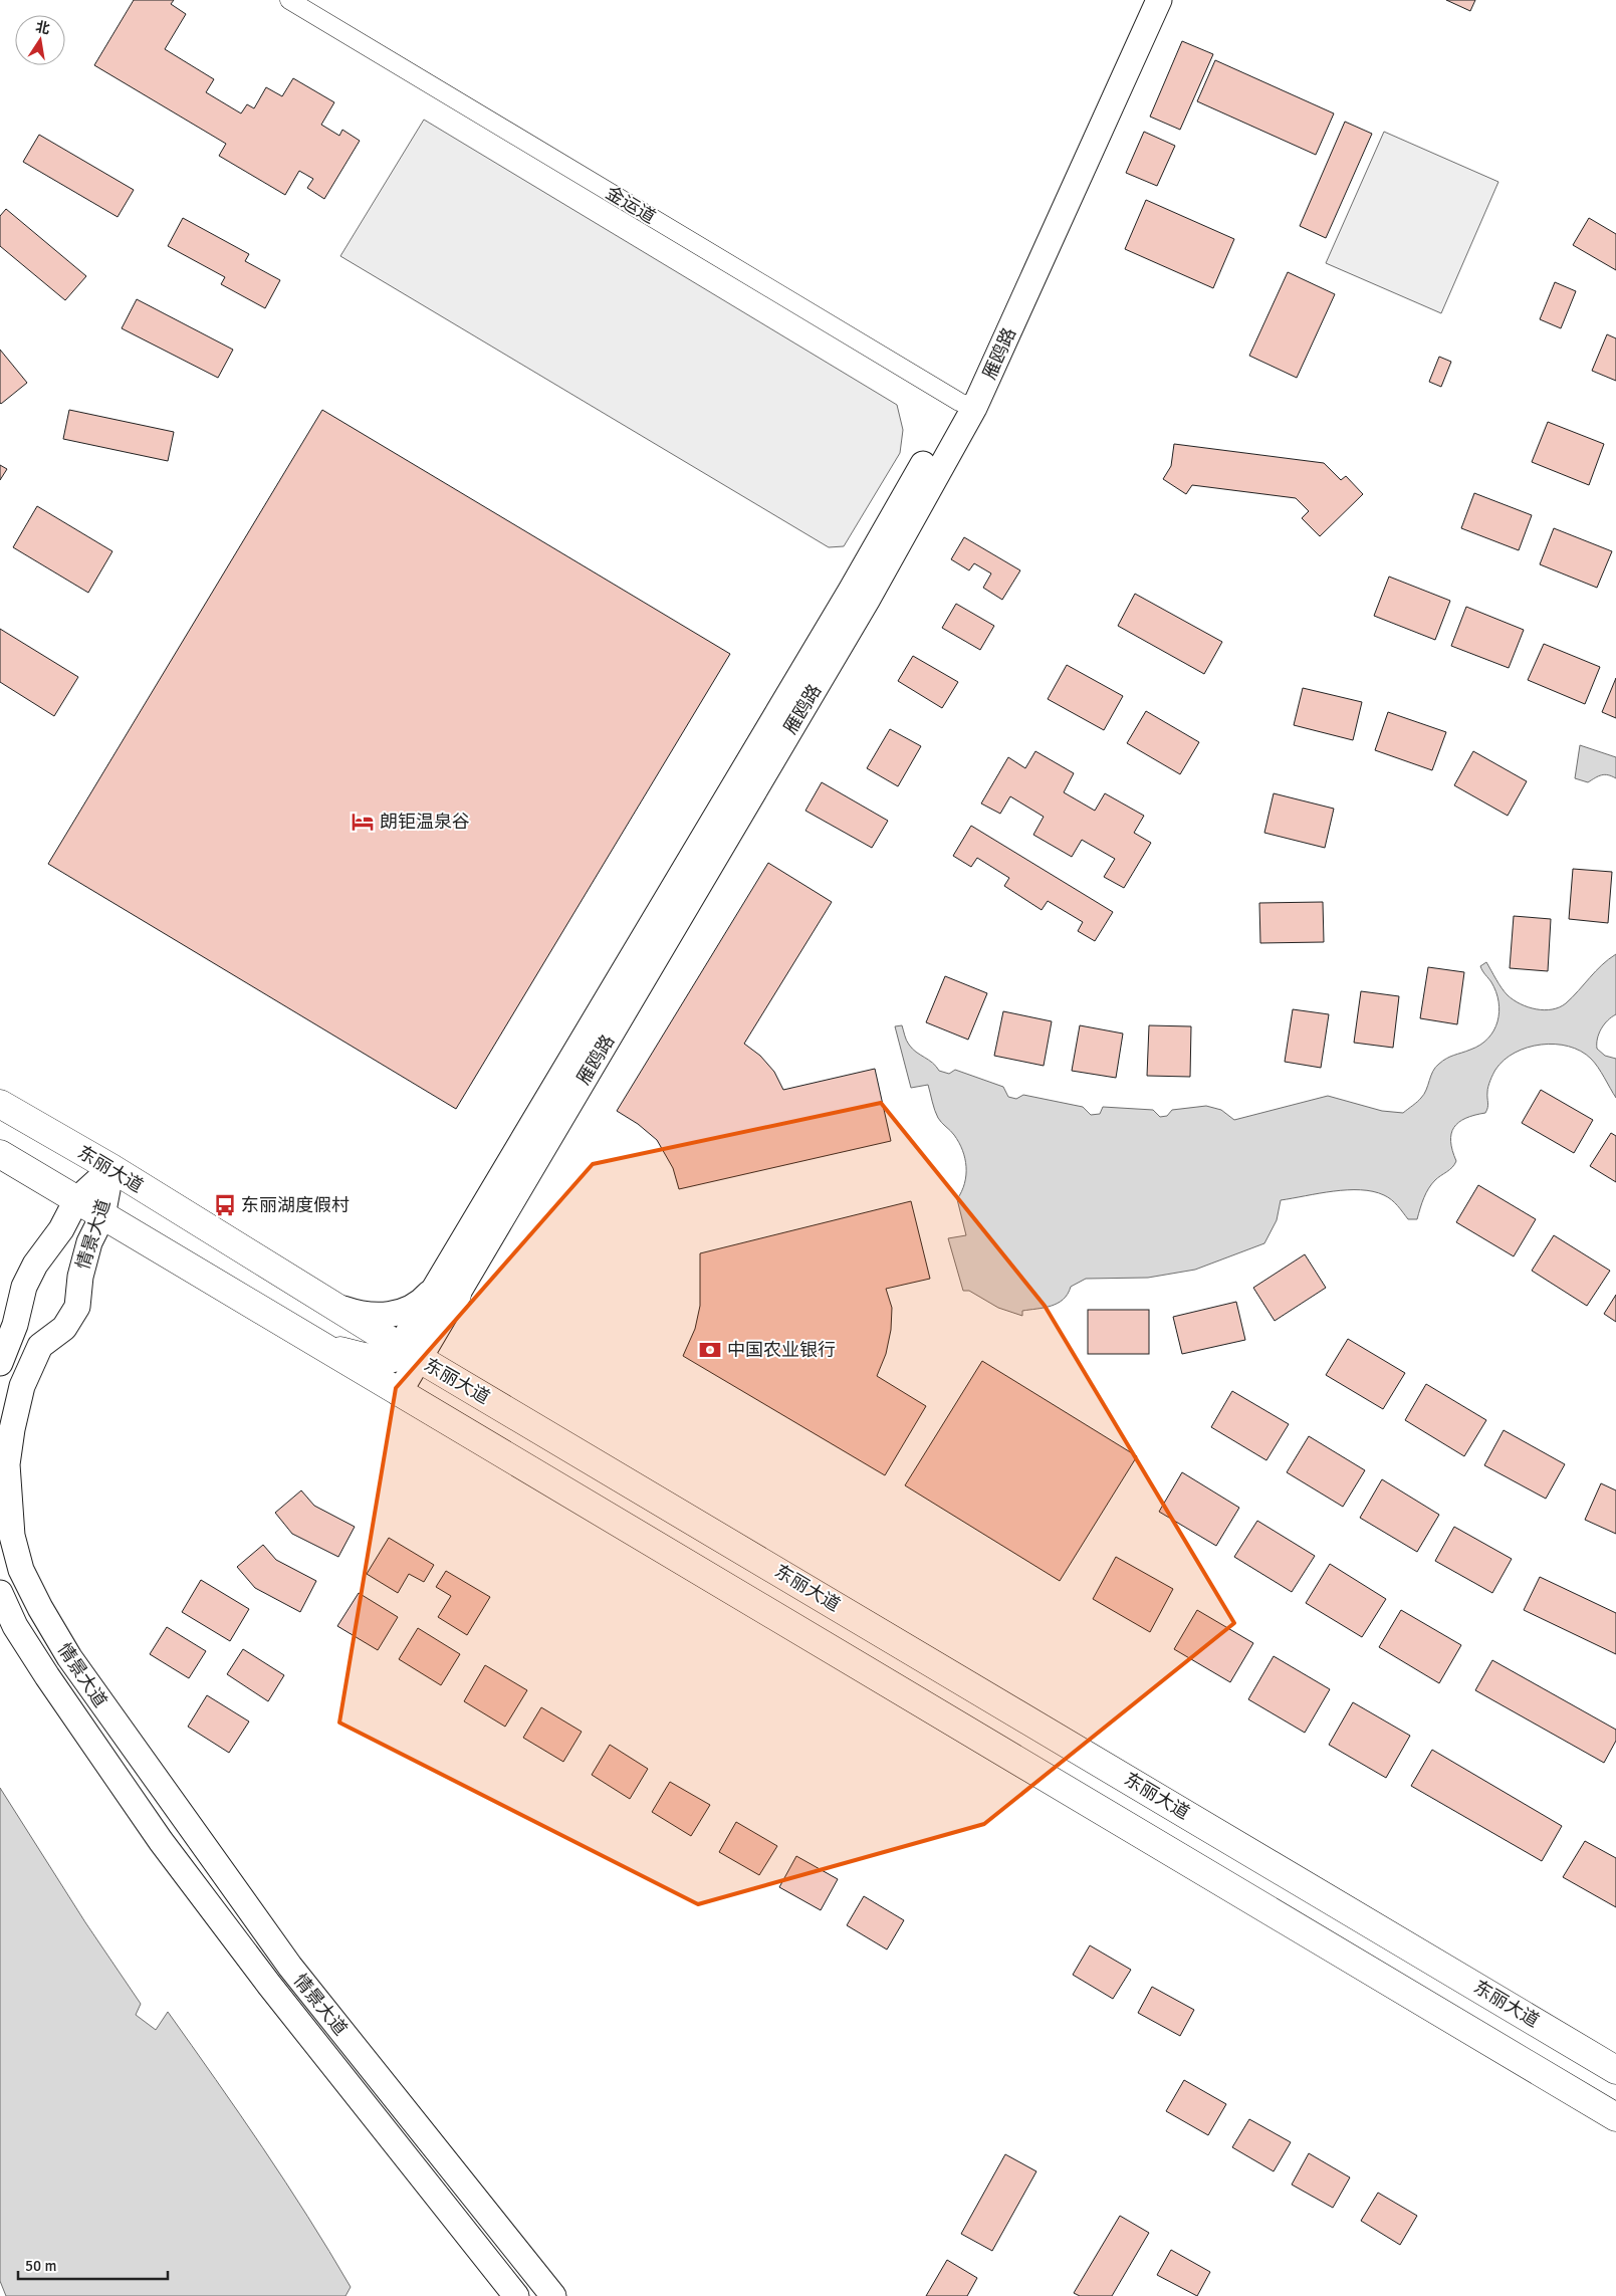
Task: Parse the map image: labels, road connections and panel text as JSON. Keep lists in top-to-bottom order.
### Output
{
  "streets": {
    "highway": ["东丽大道"],
    "street": ["金运道", "雁鸥路", "情景大道"]
  },
  "crossings": [
    ["金运道", "雁鸥路"],
    ["雁鸥路", "东丽大道"],
    ["东丽大道", "情景大道"]
  ],
  "places": {
    "hotel": ["朗钜温泉谷"],
    "bus stop": ["东丽湖度假村"],
    "bank": ["中国农业银行"]
  },
  "scale_bar": "50 m",
  "north": "top"
}
